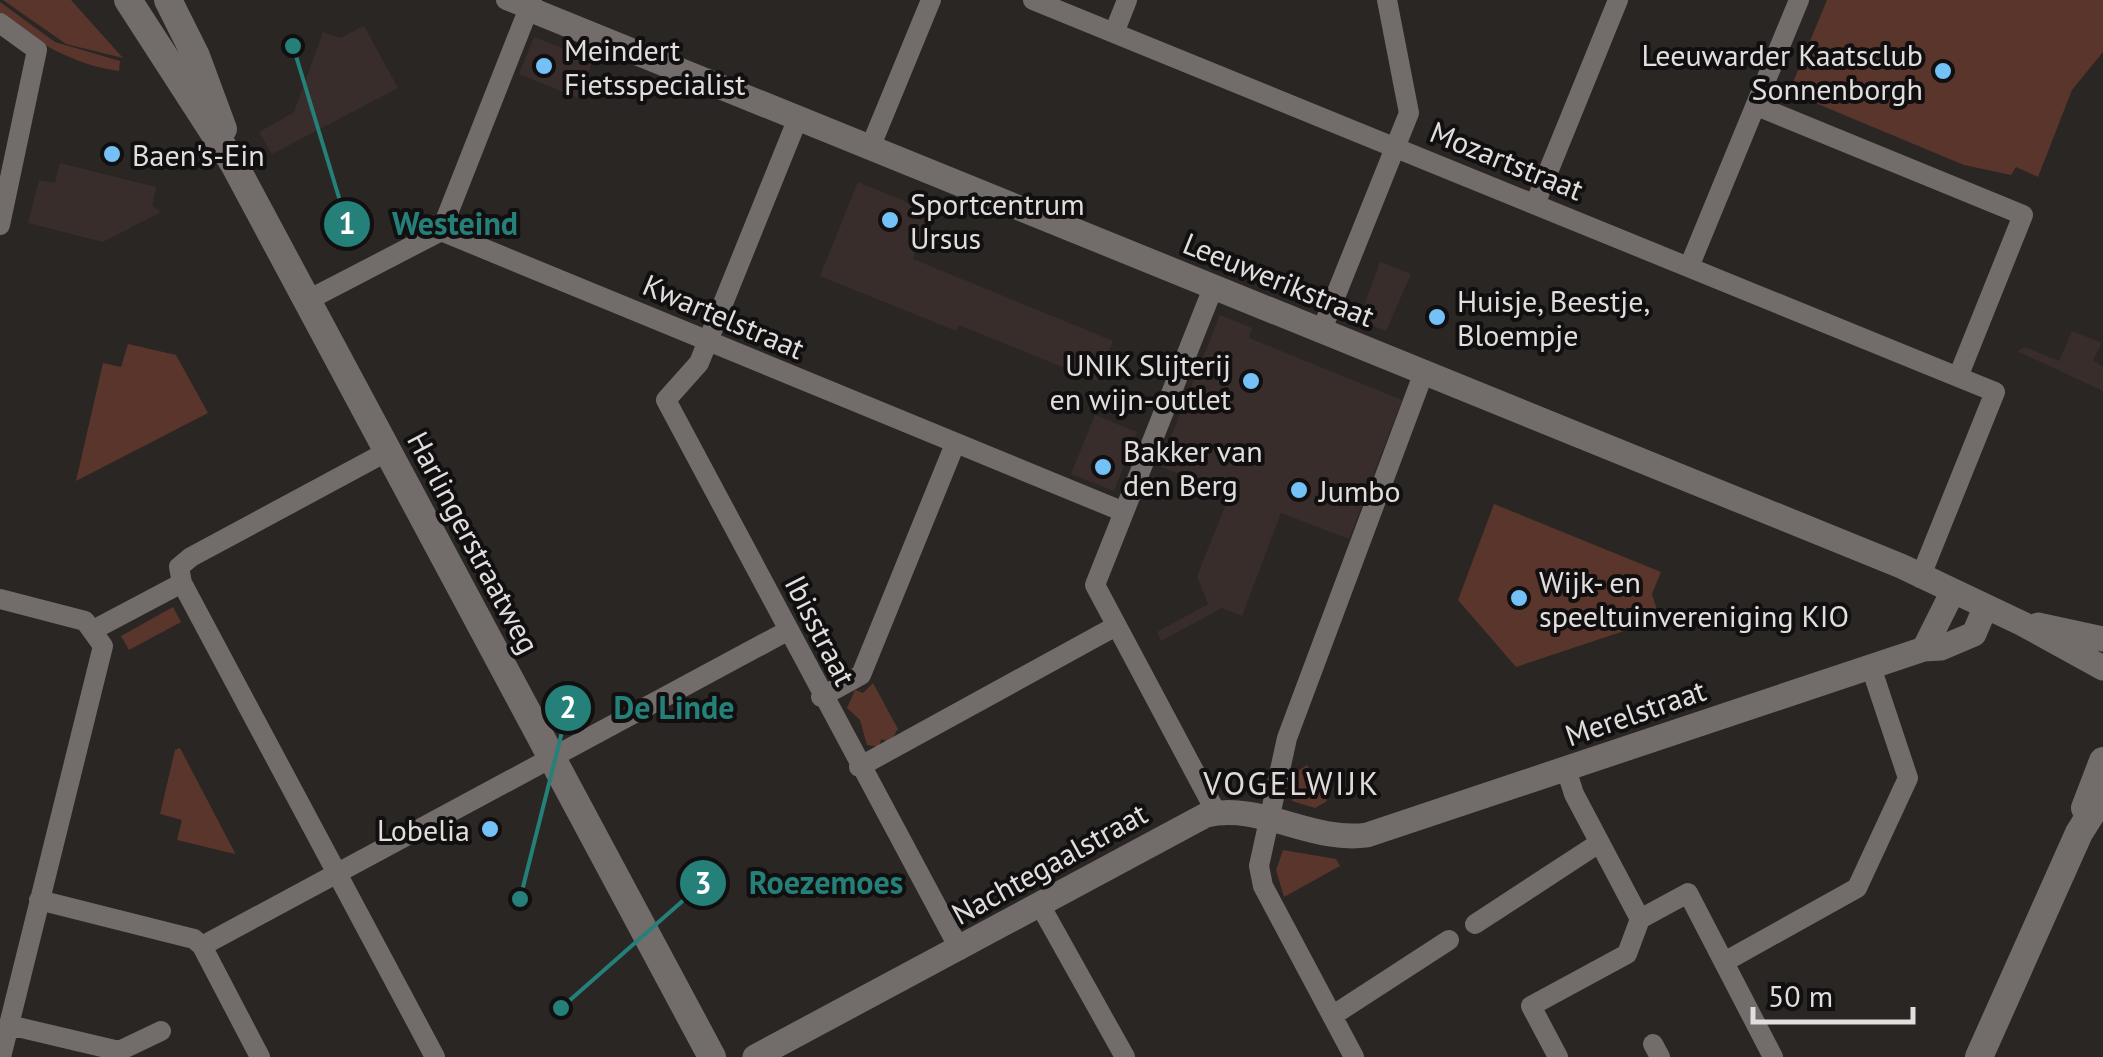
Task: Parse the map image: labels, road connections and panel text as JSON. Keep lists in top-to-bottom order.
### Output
{
  "streets": {
    "main road": ["Harlingerstraatweg"],
    "street": [
      "Mozartstraat",
      "Leeuwerikstraat",
      "Kwartelstraat",
      "Ibisstraat",
      "Merelstraat",
      "Nachtegaalstraat"
    ]
  },
  "crossings": [
    ["Mozartstraat", "Leeuwerikstraat"],
    ["Leeuwerikstraat", "Merelstraat"],
    ["Kwartelstraat", "Ibisstraat"],
    ["Ibisstraat", "Nachtegaalstraat"]
  ],
  "districts": ["VOGELWIJK"],
  "places": [
    "Westeind",
    "Meindert Fietsspecialist",
    "Leeuwarder Kaatsclub Sonnenborgh",
    "Baen's-Ein",
    "Sportcentrum Ursus",
    "Huisje, Beestje, Bloempje",
    "UNIK Slijterij en wijn-outlet",
    "Bakker van den Berg",
    "Jumbo",
    "Wijk- en speeltuinvereniging KIO",
    "Lobelia",
    "De Linde",
    "Roezemoes"
  ],
  "scale_bar": "50 m"
}
